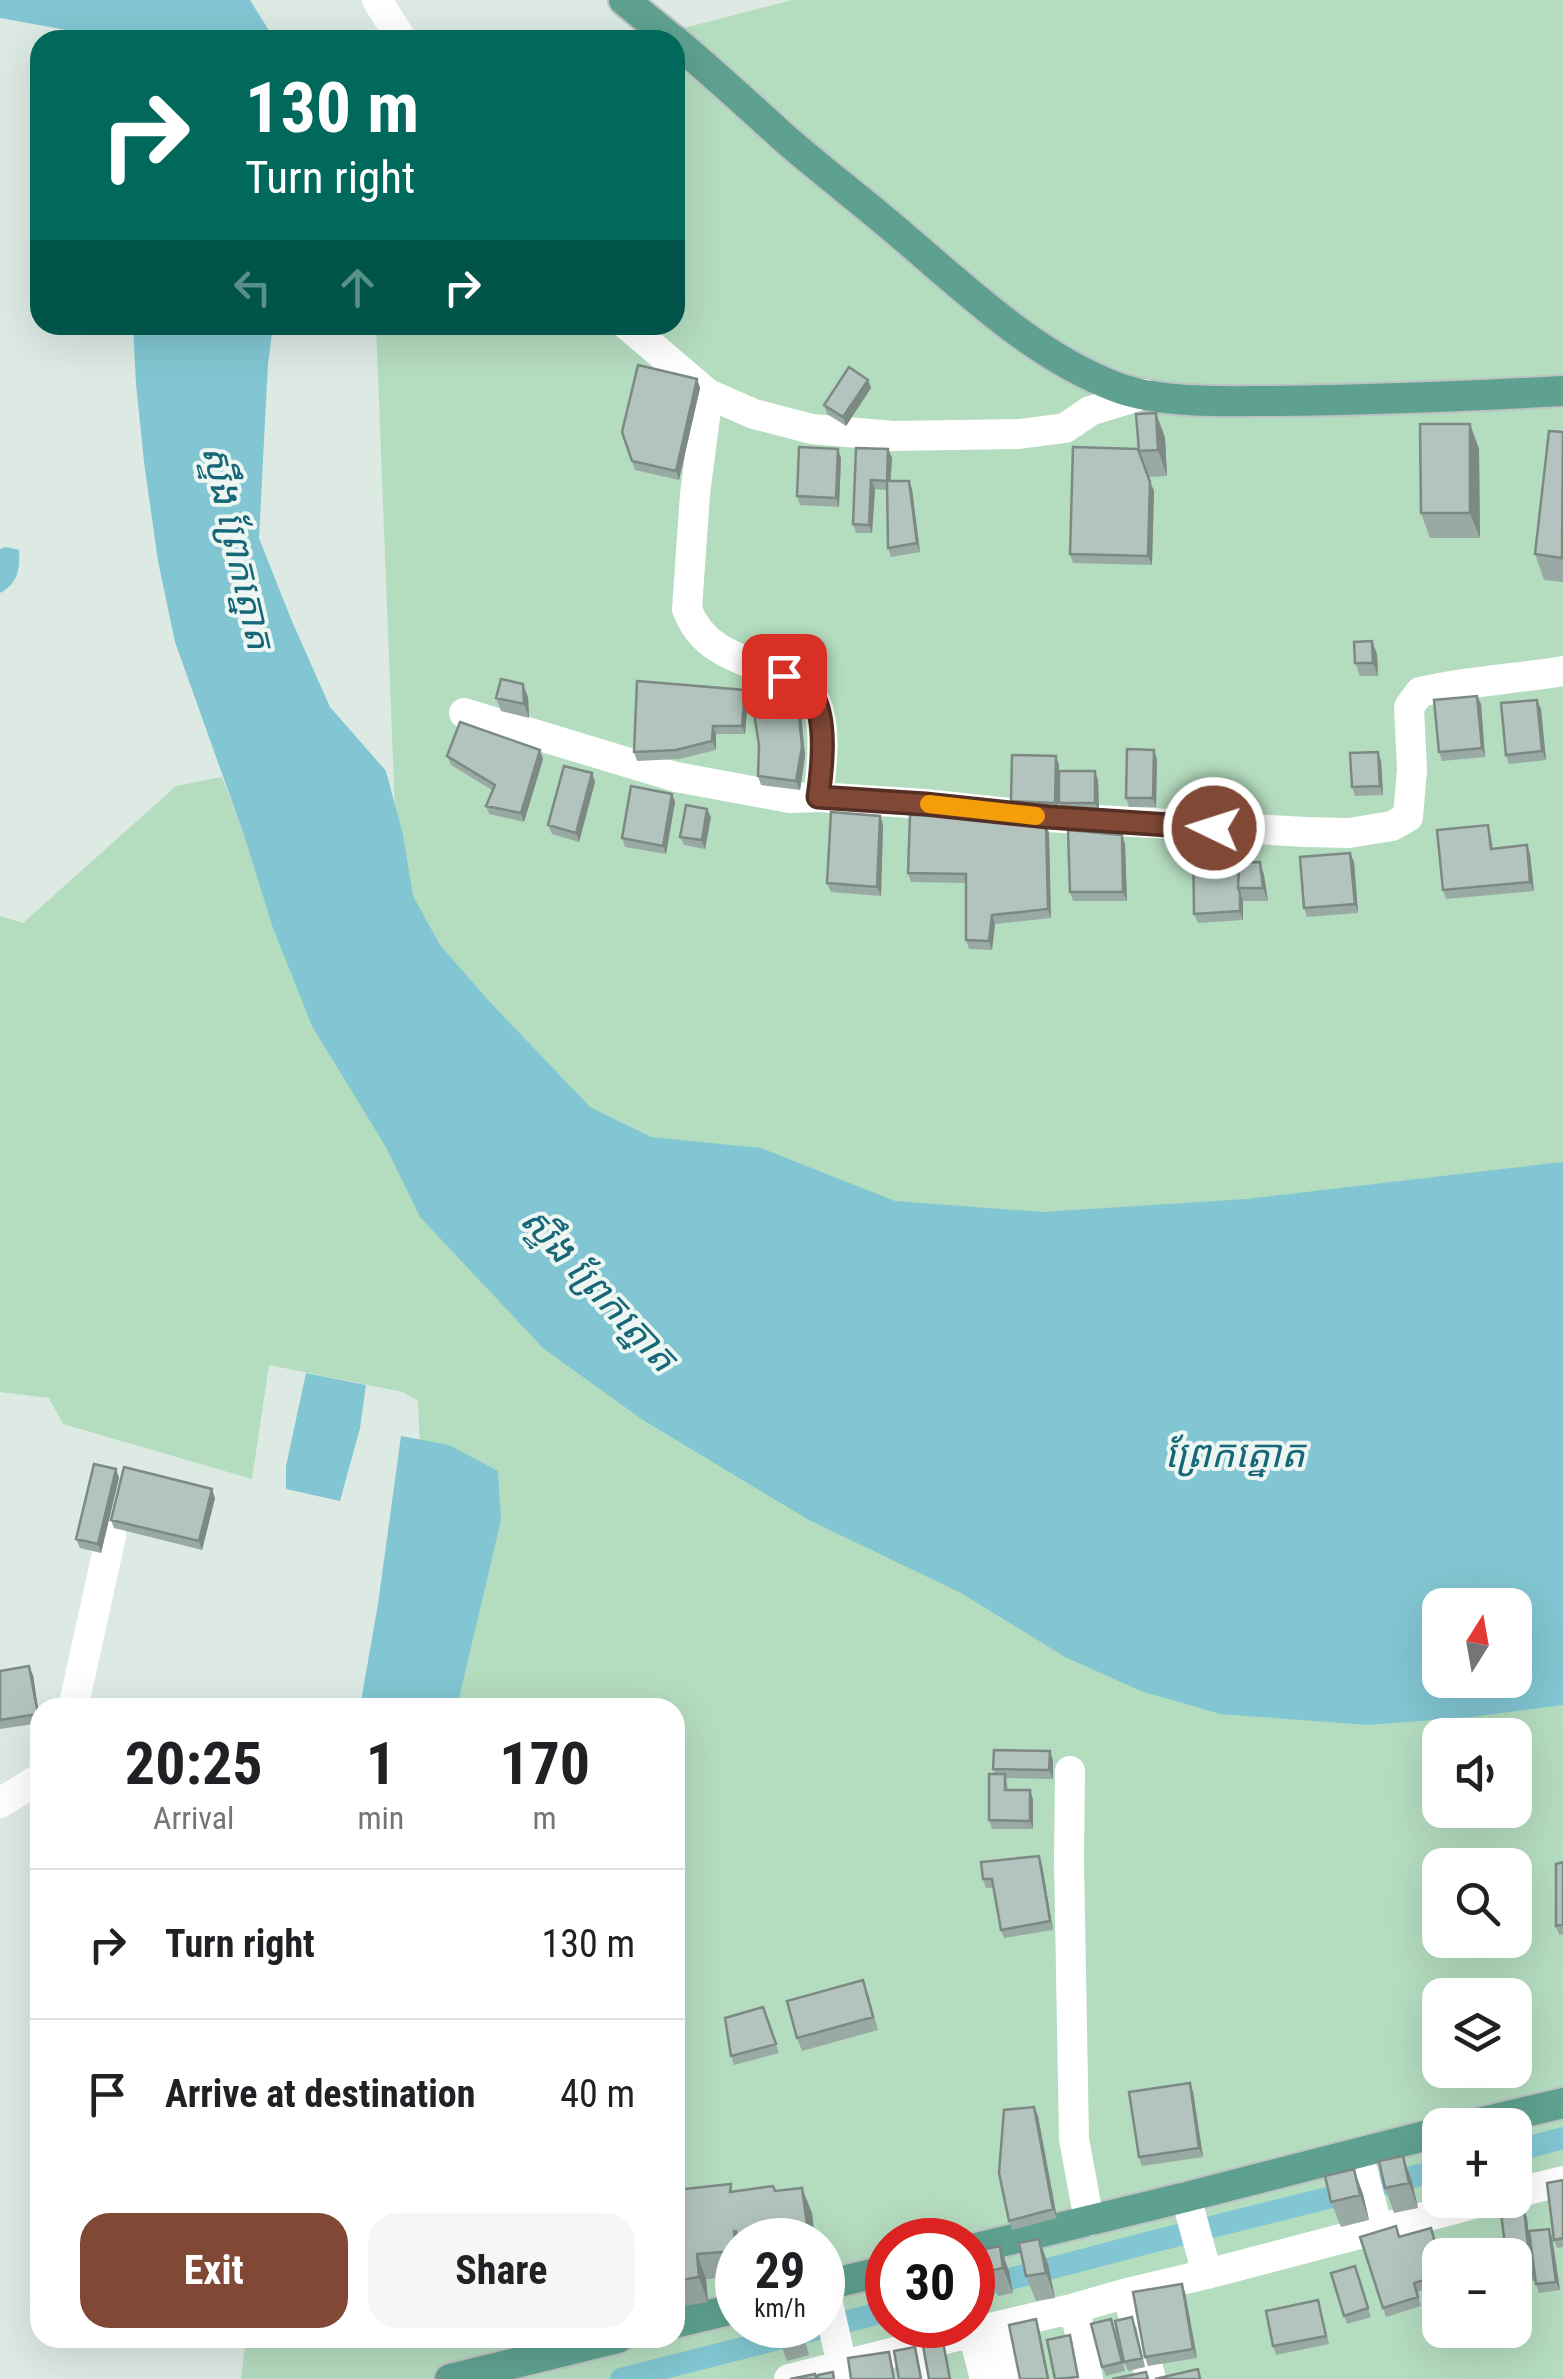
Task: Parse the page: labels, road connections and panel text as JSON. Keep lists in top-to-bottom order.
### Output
{
  "water": ["ស្ទឹង ព្រែកត្នោត", "ព្រែកត្នោត"],
  "north": "top",
  "page": {
    "turn": ["130 m", "Turn right"],
    "map_buttons": ["+", "−"],
    "eta": [
      "20:25",
      "Arrival",
      "1",
      "min",
      "170",
      "m"
    ],
    "list": [
      {
        "name": "Turn right",
        "value": "130 m"
      },
      {
        "name": "Arrive at destination",
        "value": "40 m"
      }
    ],
    "buttons": ["Exit", "Share"],
    "speed": "29 km/h",
    "limit": "30"
  }
}
